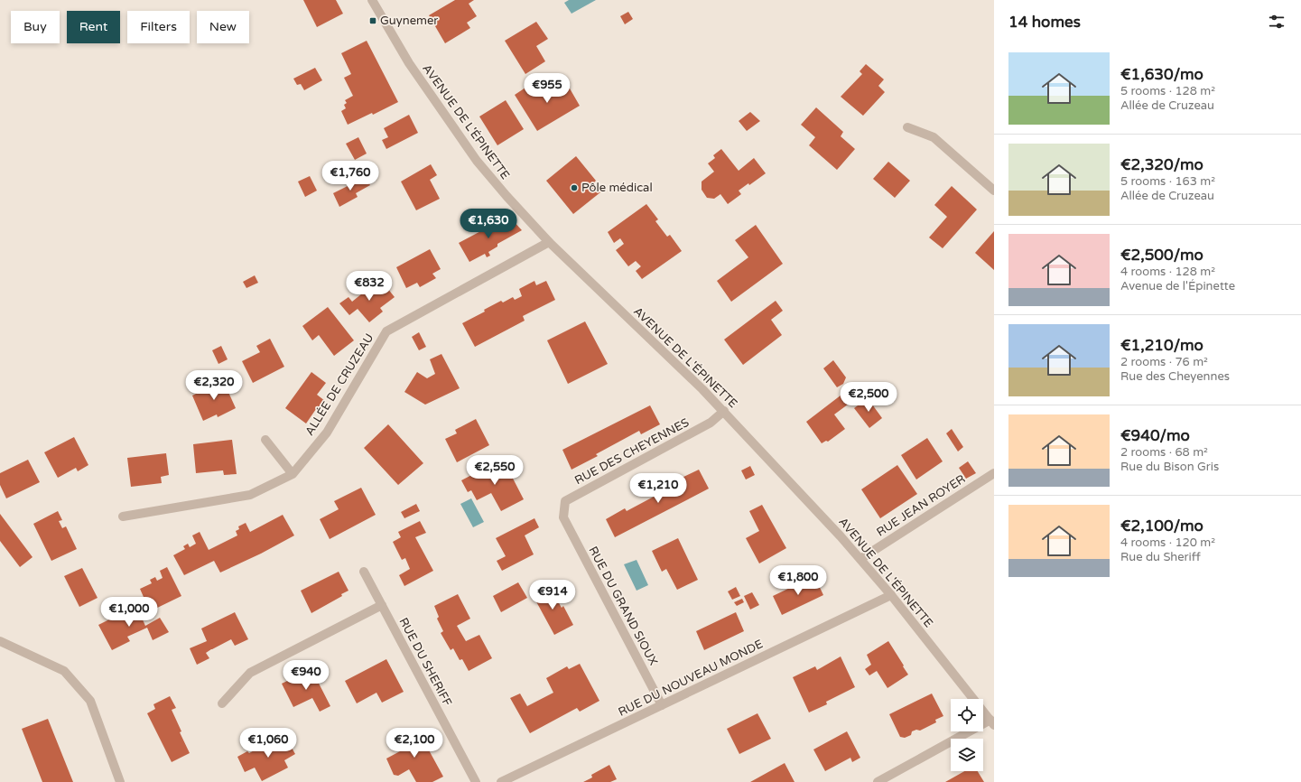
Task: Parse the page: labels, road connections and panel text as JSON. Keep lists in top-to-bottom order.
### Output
{
  "streets": {
    "street": [
      "AVENUE DE L'ÉPINETTE",
      "ALLÉE DE CRUZEAU",
      "RUE DES CHEYENNES",
      "RUE JEAN ROYER",
      "RUE DU GRAND SIOUX",
      "RUE DU SHERIFF",
      "RUE DU NOUVEAU MONDE"
    ]
  },
  "crossings": [
    ["AVENUE DE L'ÉPINETTE", "ALLÉE DE CRUZEAU"],
    ["AVENUE DE L'ÉPINETTE", "RUE DES CHEYENNES"],
    ["AVENUE DE L'ÉPINETTE", "RUE JEAN ROYER"],
    ["AVENUE DE L'ÉPINETTE", "RUE DU NOUVEAU MONDE"],
    ["RUE DES CHEYENNES", "RUE DU GRAND SIOUX"],
    ["RUE DU GRAND SIOUX", "RUE DU NOUVEAU MONDE"]
  ],
  "places": {
    "transit": ["Guynemer"],
    "other": ["Pôle médical"]
  },
  "page": {
    "heading": "14 homes",
    "chip": [
      "Buy",
      "Rent",
      "Filters",
      "New"
    ],
    "list": [
      {
        "name": "€1,630/mo",
        "note": "5 rooms · 128 m² · Allée de Cruzeau"
      },
      {
        "name": "€2,320/mo",
        "note": "5 rooms · 163 m² · Allée de Cruzeau"
      },
      {
        "name": "€2,500/mo",
        "note": "4 rooms · 128 m² · Avenue de l'Épinette"
      },
      {
        "name": "€1,210/mo",
        "note": "2 rooms · 76 m² · Rue des Cheyennes"
      },
      {
        "name": "€940/mo",
        "note": "2 rooms · 68 m² · Rue du Bison Gris"
      },
      {
        "name": "€2,100/mo",
        "note": "4 rooms · 120 m² · Rue du Sheriff"
      }
    ],
    "price": [
      "€955",
      "€1,760",
      "€1,630",
      "€832",
      "€2,320",
      "€2,500",
      "€2,550",
      "€1,210",
      "€1,800",
      "€914",
      "€1,000",
      "€940",
      "€1,060",
      "€2,100"
    ]
  }
}
